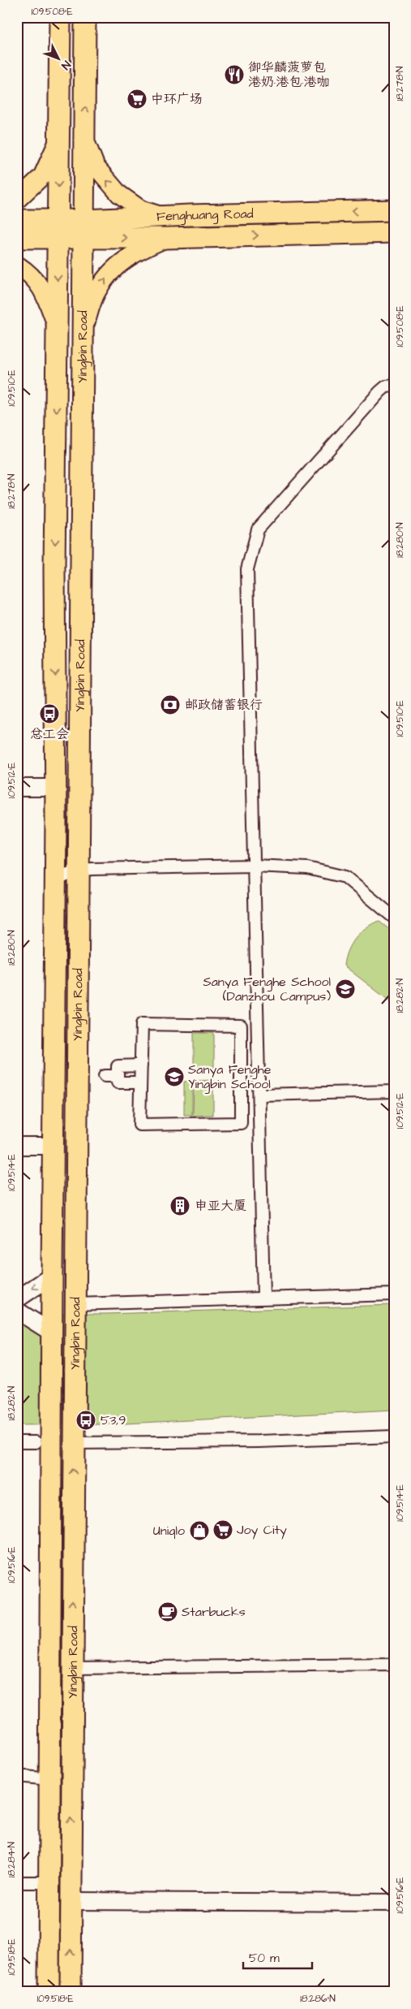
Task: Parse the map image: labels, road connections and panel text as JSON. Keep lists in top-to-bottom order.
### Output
{
  "streets": {
    "highway": ["Fenghuang Road", "Yingbin Road"]
  },
  "crossings": [
    ["Fenghuang Road", "Yingbin Road"]
  ],
  "places": {
    "restaurant": ["御华麟菠萝包 港奶·港包·港咖"],
    "supermarket": ["中环广场", "Joy City"],
    "bank": ["邮政储蓄银行"],
    "bus stop": ["总工会", "53,9"],
    "school or university": ["Sanya Fenghe School (Danzhou Campus)", "Sanya Fenghe Yingbin School"],
    "building": ["申亚大厦"],
    "shop": ["Uniqlo"],
    "cafe": ["Starbucks"]
  },
  "scale_bar": "50 m",
  "north": "bottom right",
  "coordinates": [
    "109.508°E",
    "18.278°N",
    "109.510°E",
    "18.280°N",
    "109.512°E",
    "18.282°N",
    "109.514°E",
    "109.516°E",
    "18.284°N",
    "109.518°E",
    "18.286°N"
  ]
}
